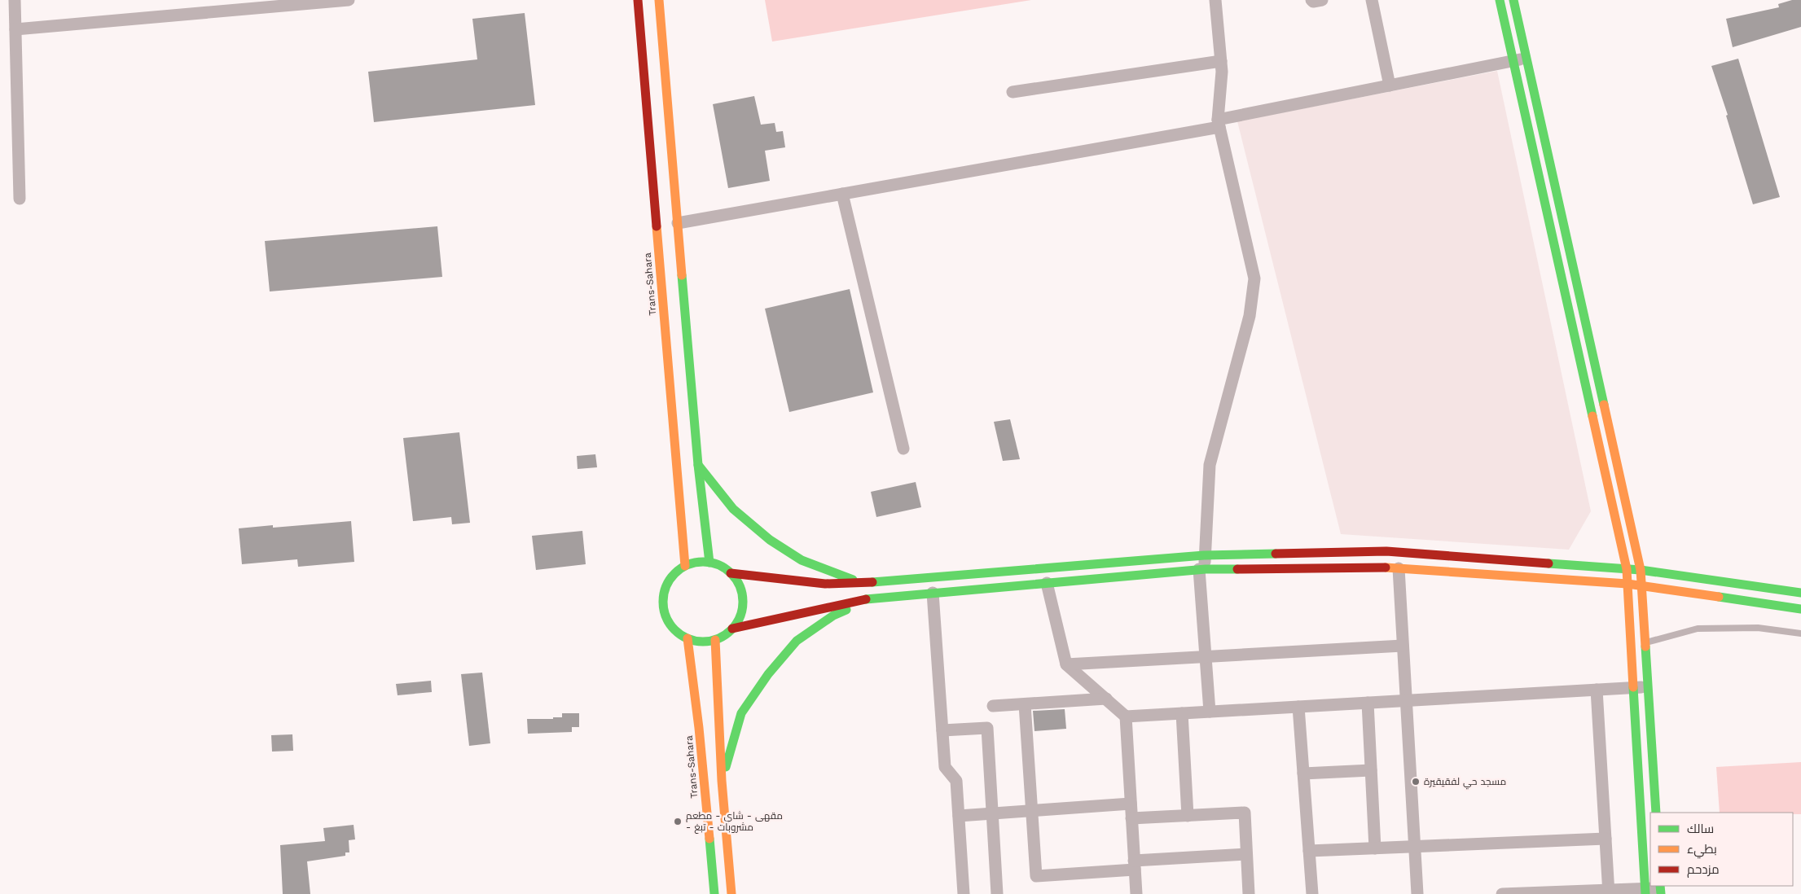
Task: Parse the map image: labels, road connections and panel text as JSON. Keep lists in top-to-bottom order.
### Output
{
  "streets": {
    "main road": ["Trans-Sahara"]
  },
  "places": ["مسجد حي لفقيقيرة", "مقهى - شاي - مطعم - مشروبات - تبغ"],
  "legend": ["سالك", "بطيء", "مزدحم"]
}
